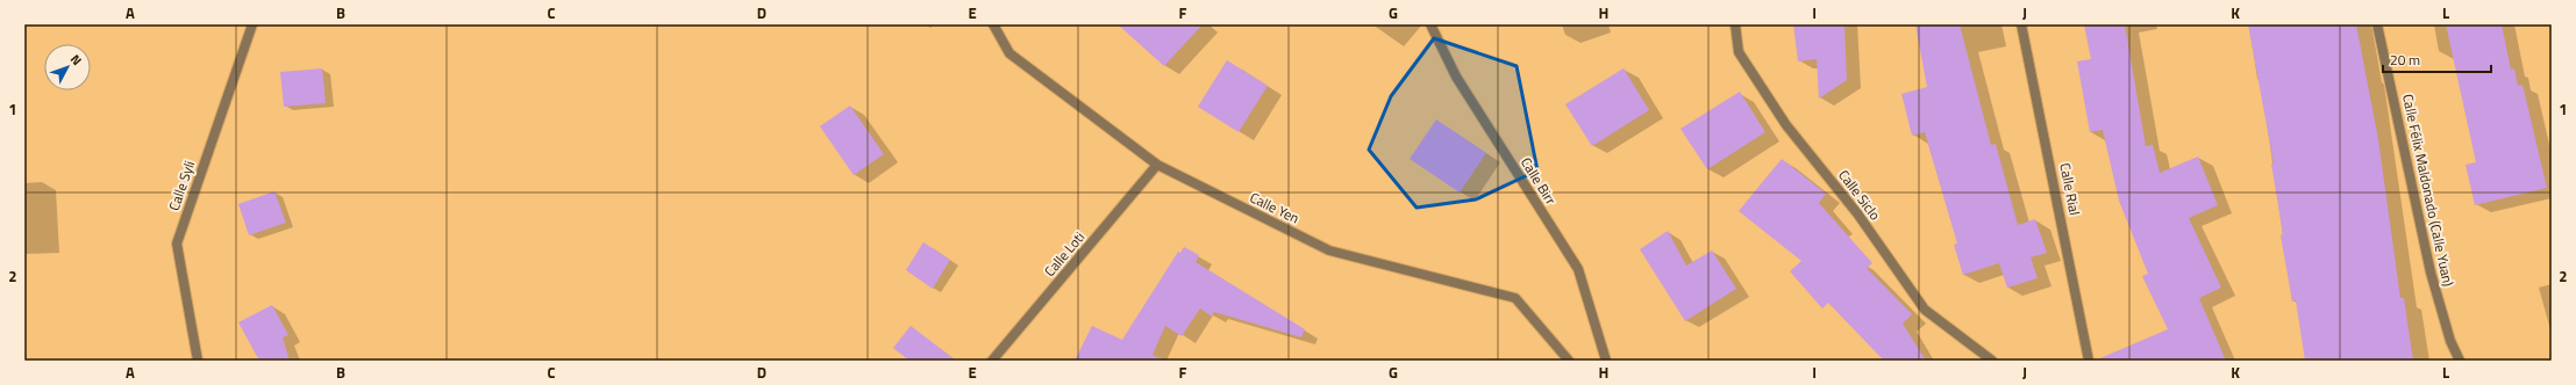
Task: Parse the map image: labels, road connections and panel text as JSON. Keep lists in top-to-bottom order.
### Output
{
  "streets": {
    "street": [
      "Calle Birr",
      "Calle Syli",
      "Calle Rial",
      "Calle Félix Maldonado (Calle Yuan)",
      "Calle Siclo",
      "Calle Yen",
      "Calle Loti"
    ]
  },
  "crossings": [
    ["Calle Yen", "Calle Loti"]
  ],
  "scale_bar": "20 m",
  "north": "top right",
  "grid": {
    "columns": [
      "A",
      "B",
      "C",
      "D",
      "E",
      "F",
      "G",
      "H",
      "I",
      "J",
      "K",
      "L"
    ],
    "rows": ["1", "2"]
  }
}
